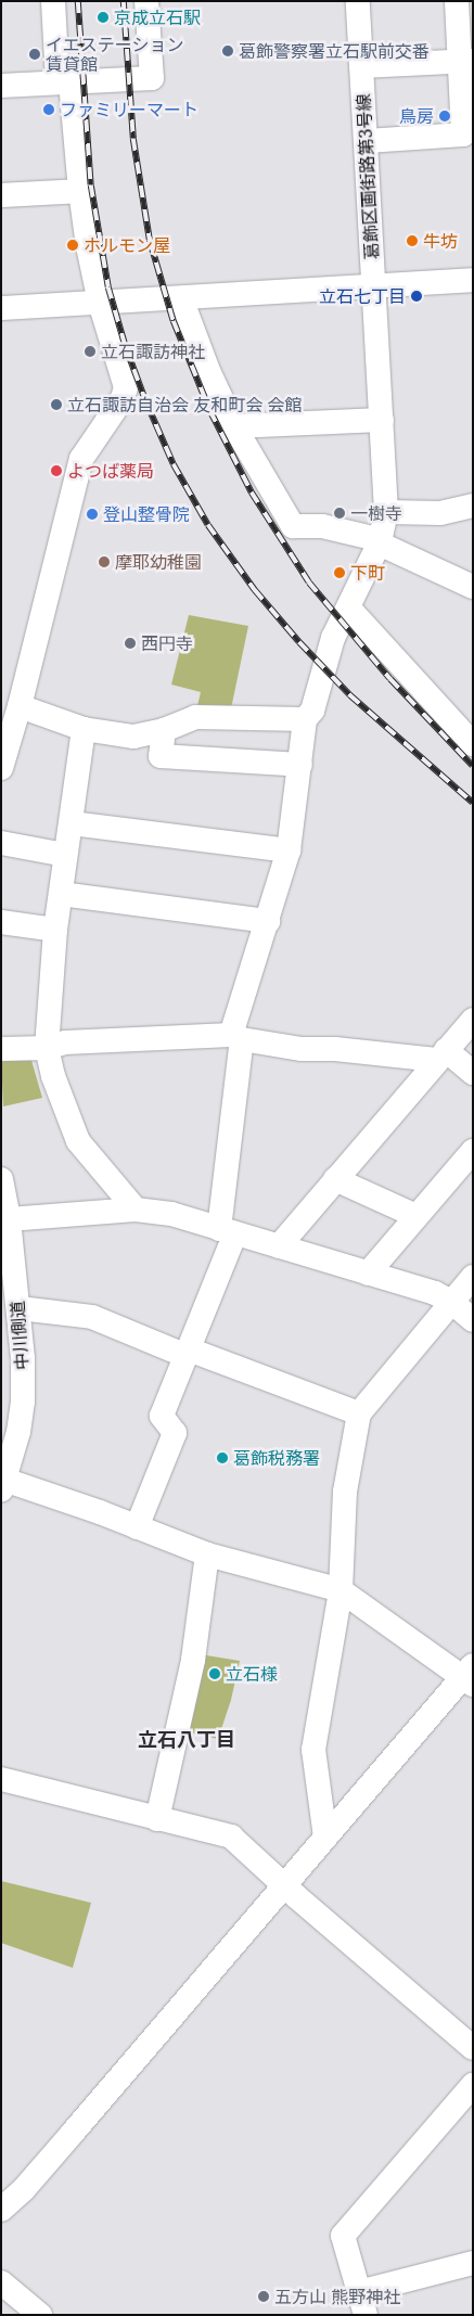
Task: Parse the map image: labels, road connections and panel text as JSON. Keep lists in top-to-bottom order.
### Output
{
  "streets": {
    "street": ["葛飾区画街路第3号線", "中川側道"]
  },
  "districts": ["立石八丁目"],
  "places": [
    "京成立石駅",
    "葛飾警察署立石駅前交番",
    "イエステーション 賃貸館",
    "ファミリーマート",
    "鳥房",
    "牛坊",
    "ホルモン屋",
    "立石七丁目",
    "立石諏訪神社",
    "立石諏訪自治会 友和町会 会館",
    "よつば薬局",
    "一樹寺",
    "登山整骨院",
    "摩耶幼稚園",
    "下町",
    "西円寺",
    "葛飾税務署",
    "立石様",
    "五方山 熊野神社"
  ]
}
